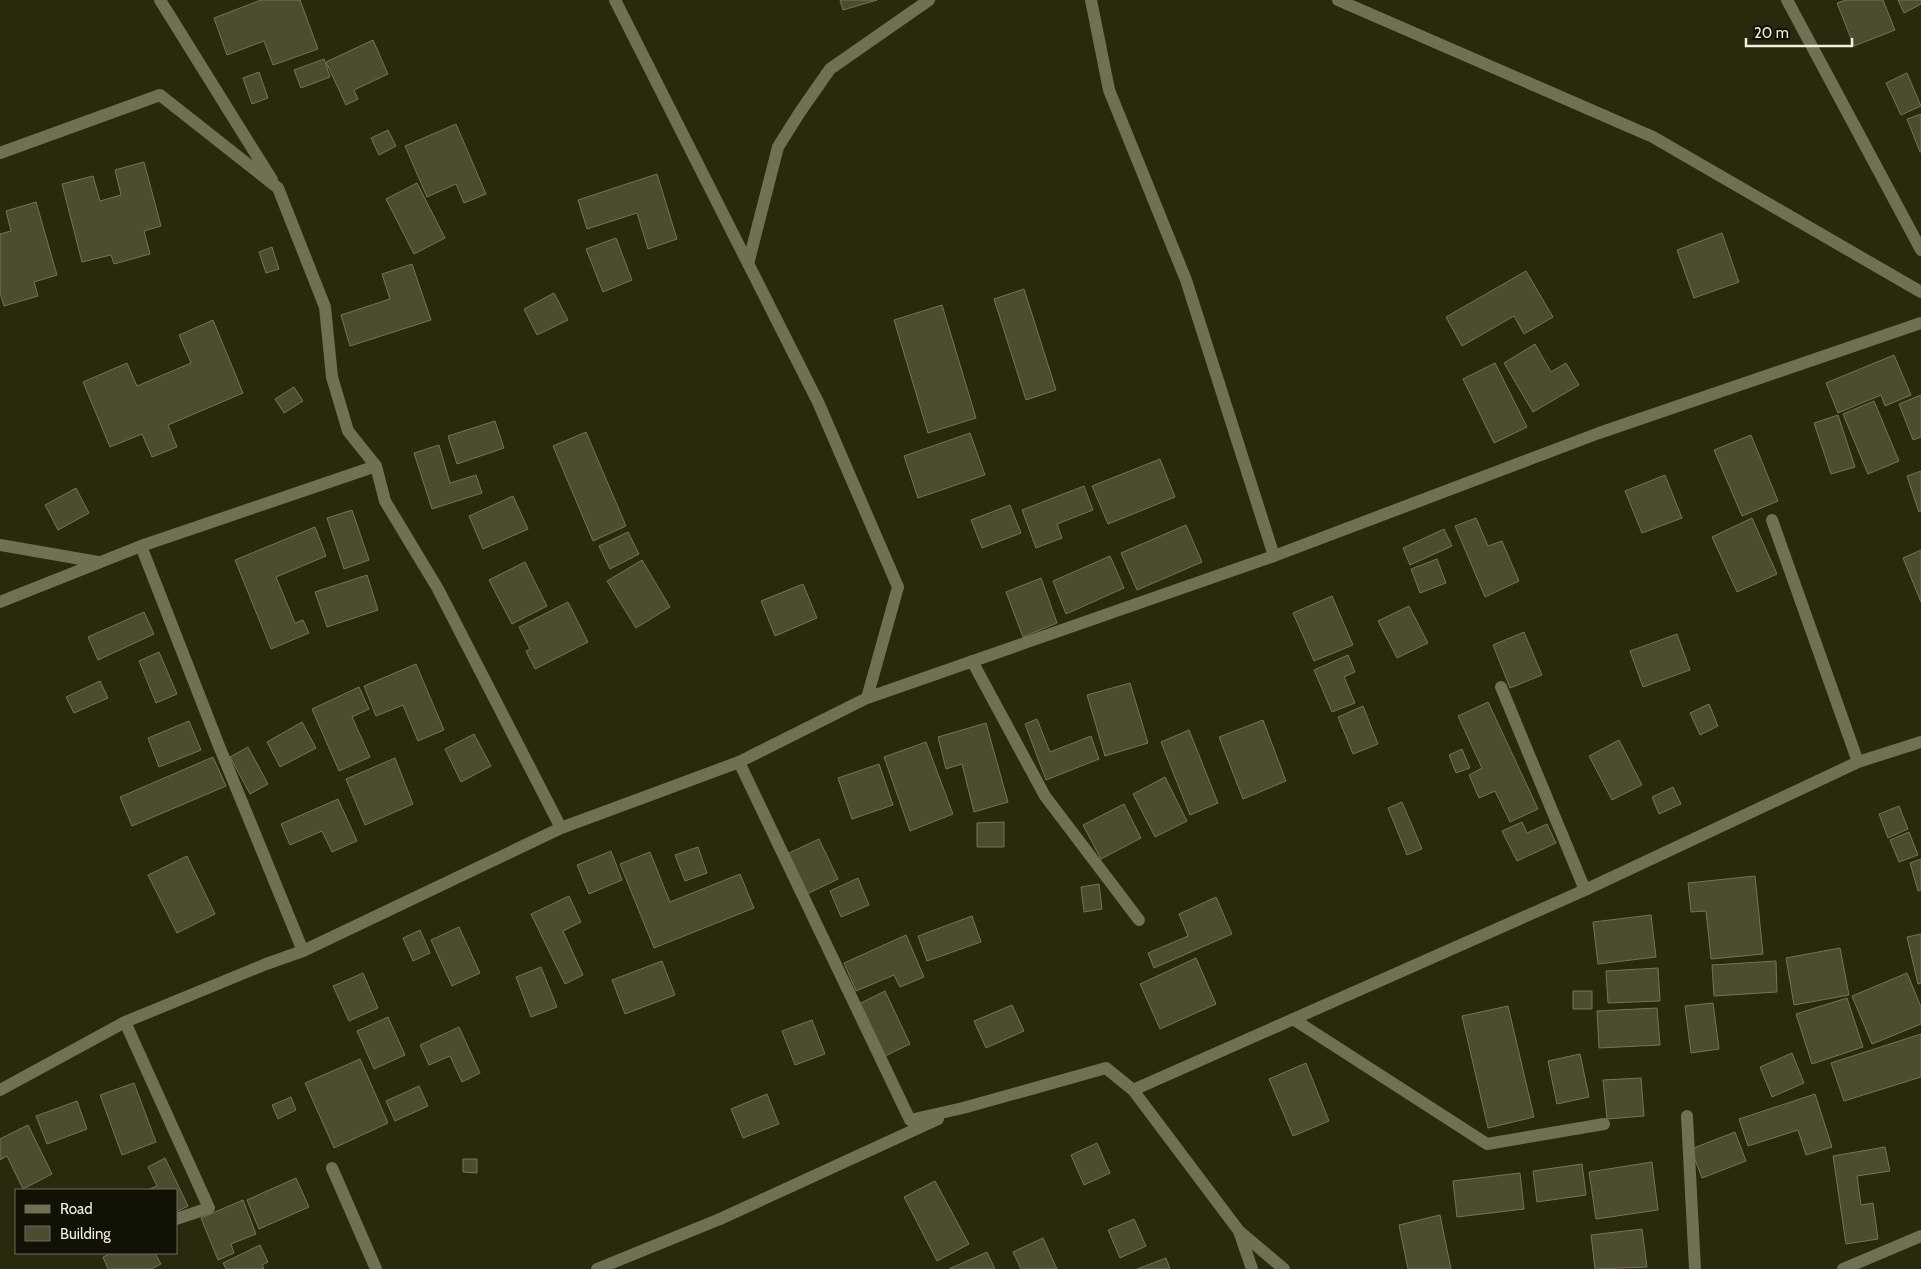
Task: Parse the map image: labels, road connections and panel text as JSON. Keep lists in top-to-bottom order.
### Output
{
  "legend": ["Road", "Building"],
  "scale_bar": "20 m"
}
